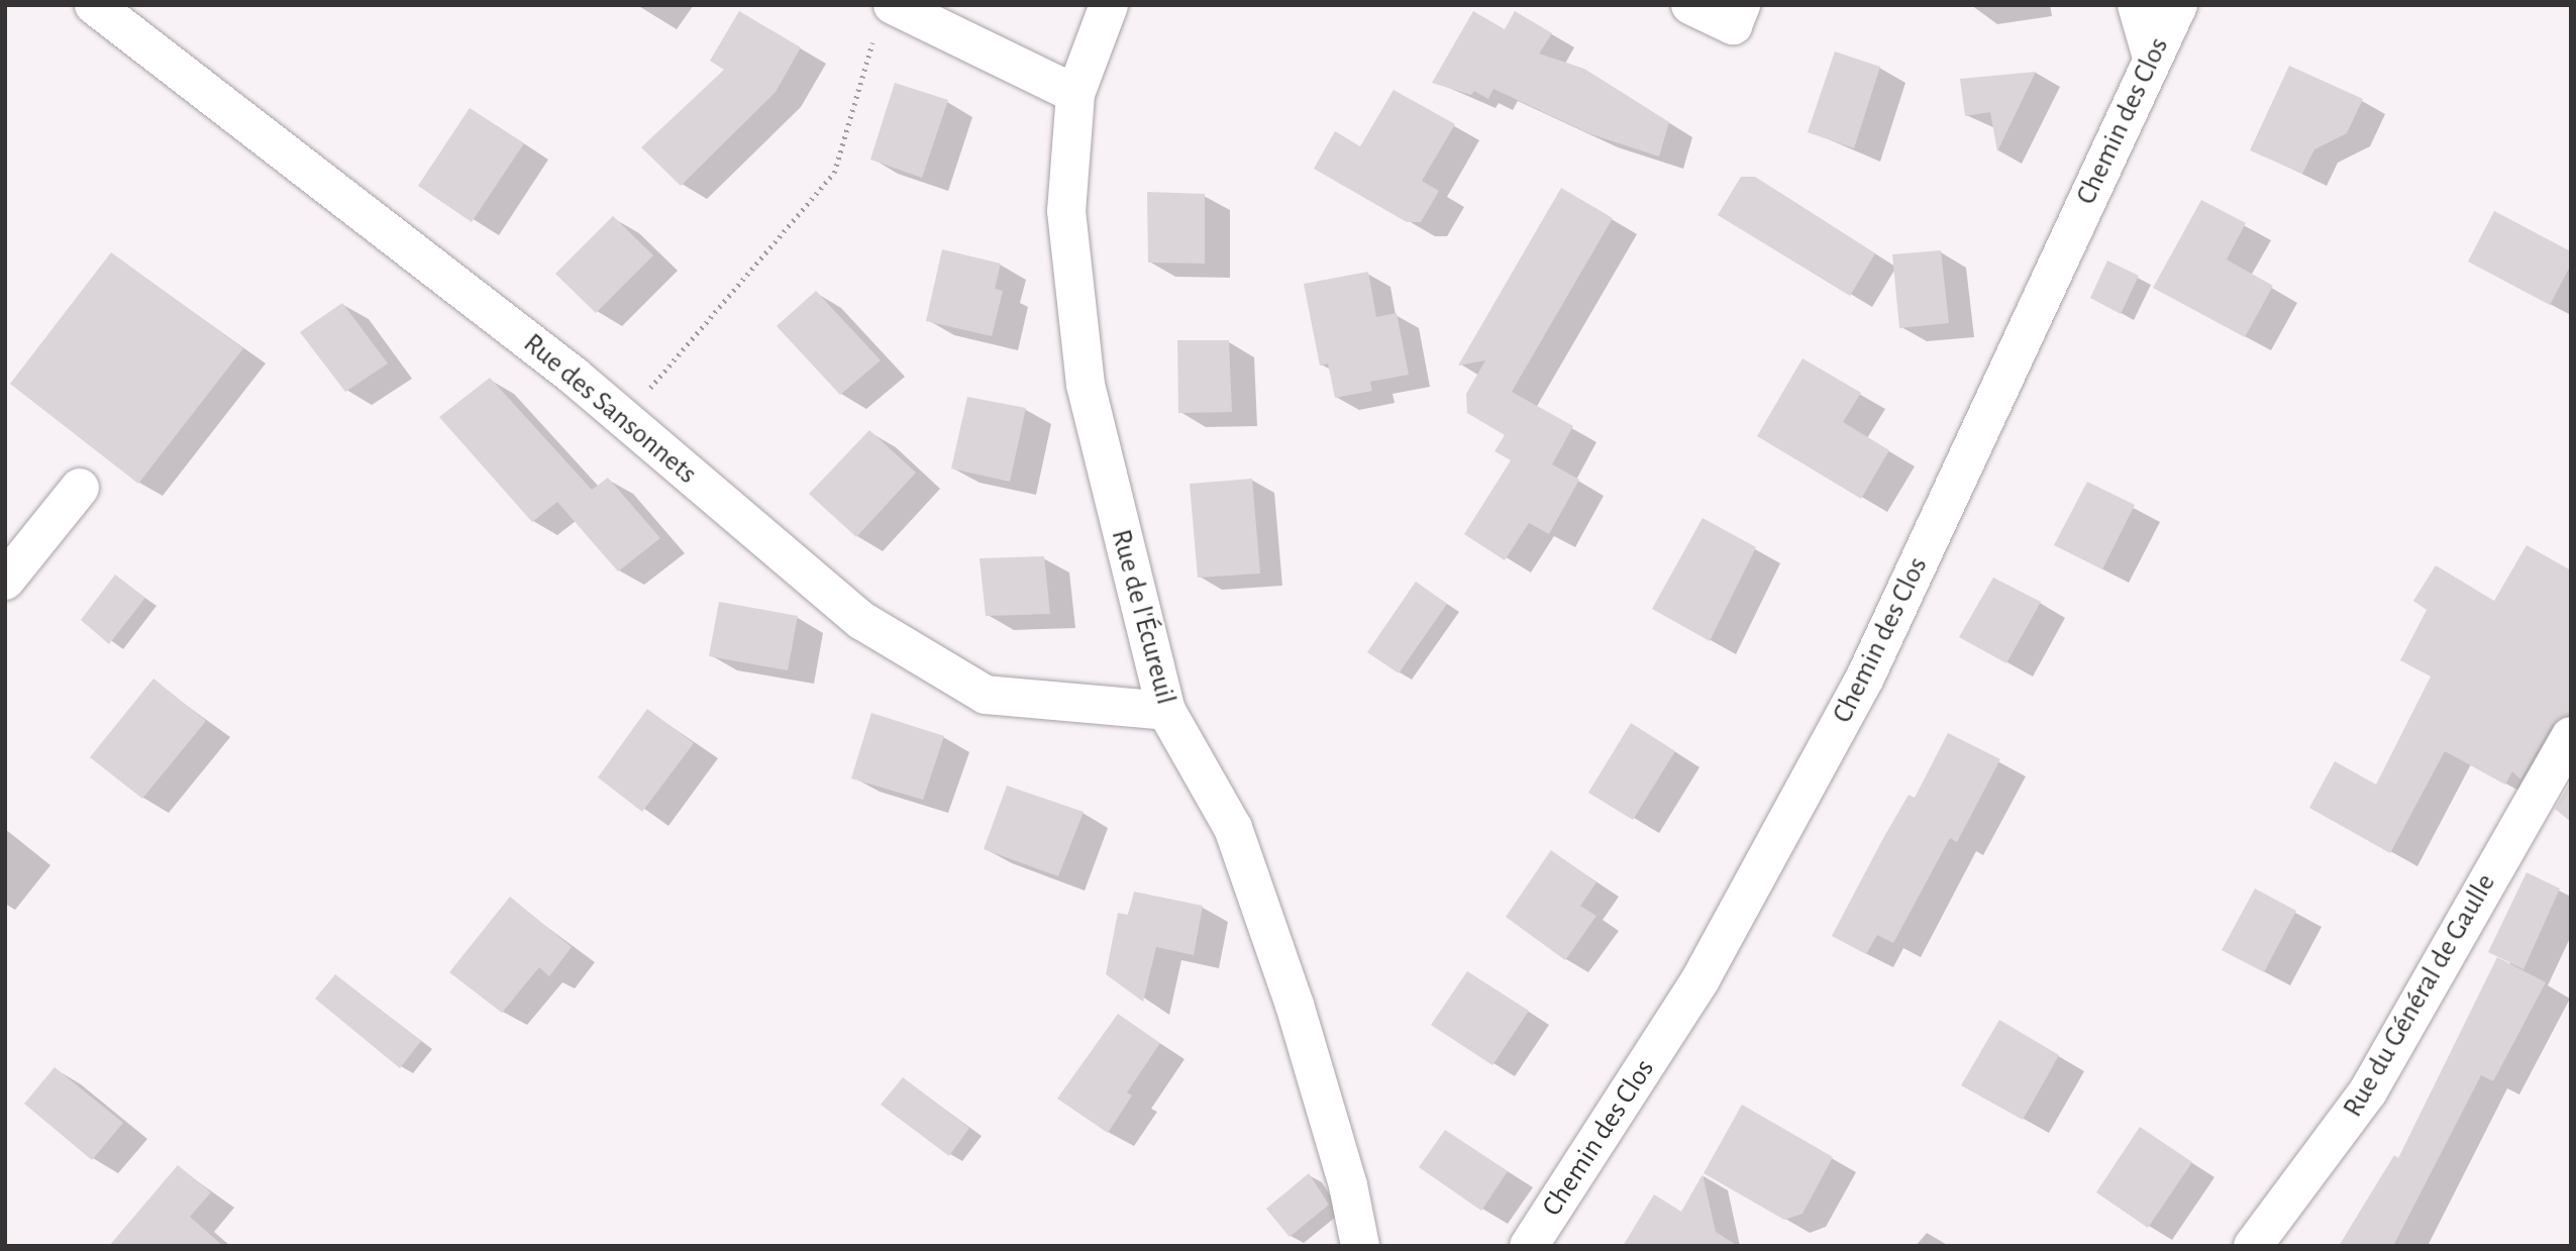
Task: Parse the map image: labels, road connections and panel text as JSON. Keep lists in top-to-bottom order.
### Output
{
  "streets": {
    "street": [
      "Chemin des Clos",
      "Rue des Sansonnets",
      "Rue de l'Écureuil",
      "Rue du Général de Gaulle"
    ]
  },
  "crossings": [
    ["Rue des Sansonnets", "Rue de l'Écureuil"]
  ]
}
